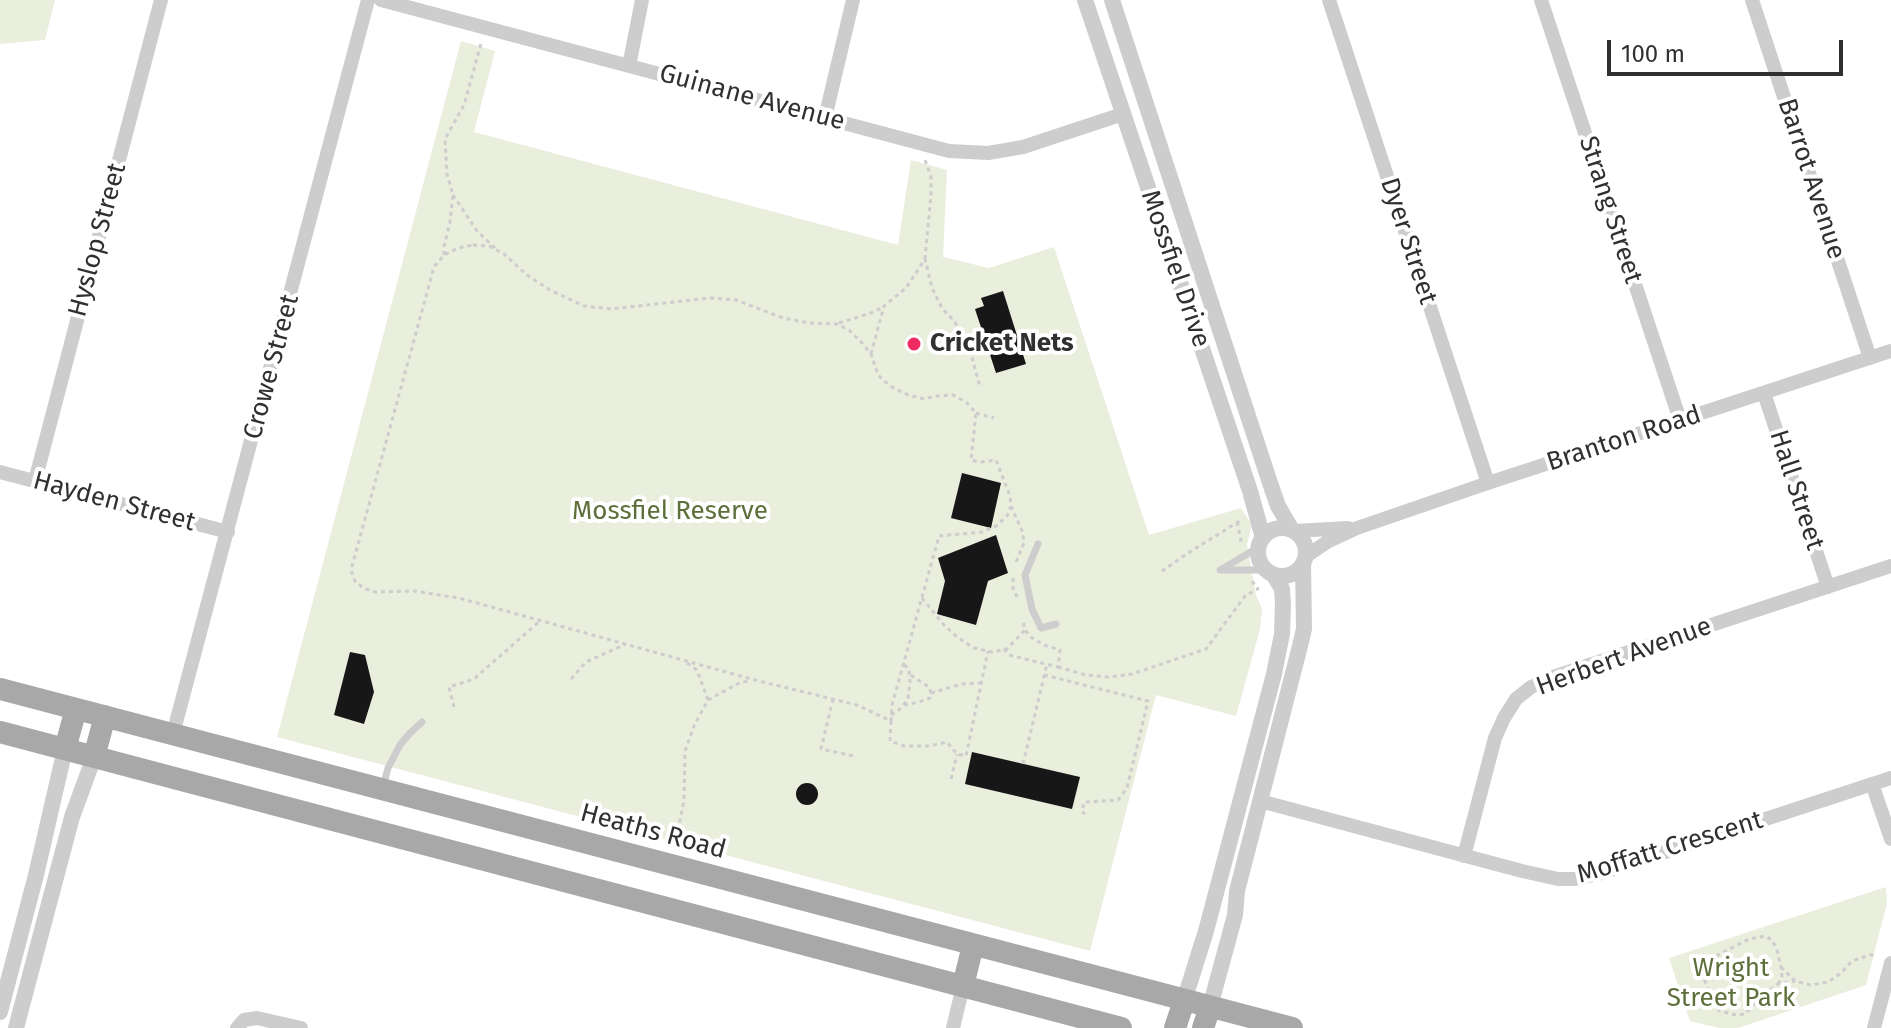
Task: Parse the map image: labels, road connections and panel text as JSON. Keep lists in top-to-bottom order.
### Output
{
  "streets": {
    "main road": ["Heaths Road"],
    "street": [
      "Guinane Avenue",
      "Barrot Avenue",
      "Strang Street",
      "Hyslop Street",
      "Dyer Street",
      "Mossfiel Drive",
      "Crowe Street",
      "Branton Road",
      "Hall Street",
      "Hayden Street",
      "Herbert Avenue",
      "Moffatt Crescent"
    ]
  },
  "crossings": [
    ["Guinane Avenue", "Mossfiel Drive"],
    ["Barrot Avenue", "Branton Road"],
    ["Strang Street", "Branton Road"],
    ["Hyslop Street", "Hayden Street"],
    ["Dyer Street", "Branton Road"],
    ["Mossfiel Drive", "Branton Road"],
    ["Crowe Street", "Hayden Street"],
    ["Crowe Street", "Heaths Road"],
    ["Branton Road", "Hall Street"],
    ["Hall Street", "Herbert Avenue"],
    ["Herbert Avenue", "Moffatt Crescent"]
  ],
  "parks": ["Mossfiel Reserve", "Wright Street Park"],
  "places": ["Cricket Nets"],
  "scale_bar": "100 m"
}
